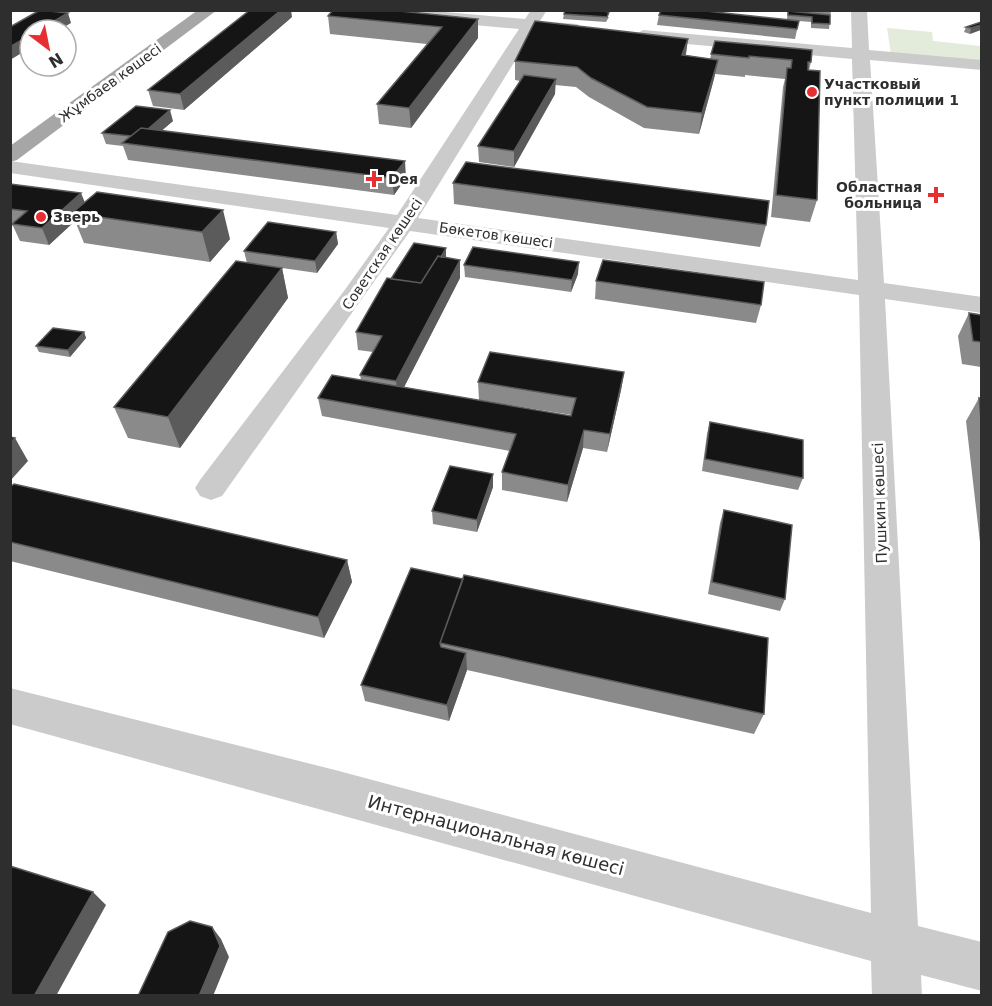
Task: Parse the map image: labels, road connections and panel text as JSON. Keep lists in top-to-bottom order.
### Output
{
  "streets": {
    "main road": ["Жұмбаев көшесі"],
    "street": [
      "Бөкетов көшесі",
      "Советская көшесі",
      "Пушкин көшесі",
      "Интернациональная көшесі"
    ]
  },
  "crossings": [
    ["Бөкетов көшесі", "Советская көшесі"],
    ["Бөкетов көшесі", "Пушкин көшесі"],
    ["Пушкин көшесі", "Интернациональная көшесі"]
  ],
  "places": {
    "other": ["Участковый пункт полиции 1", "Зверь"],
    "health": ["Deя", "Областная больница"]
  },
  "north": "bottom right"
}
